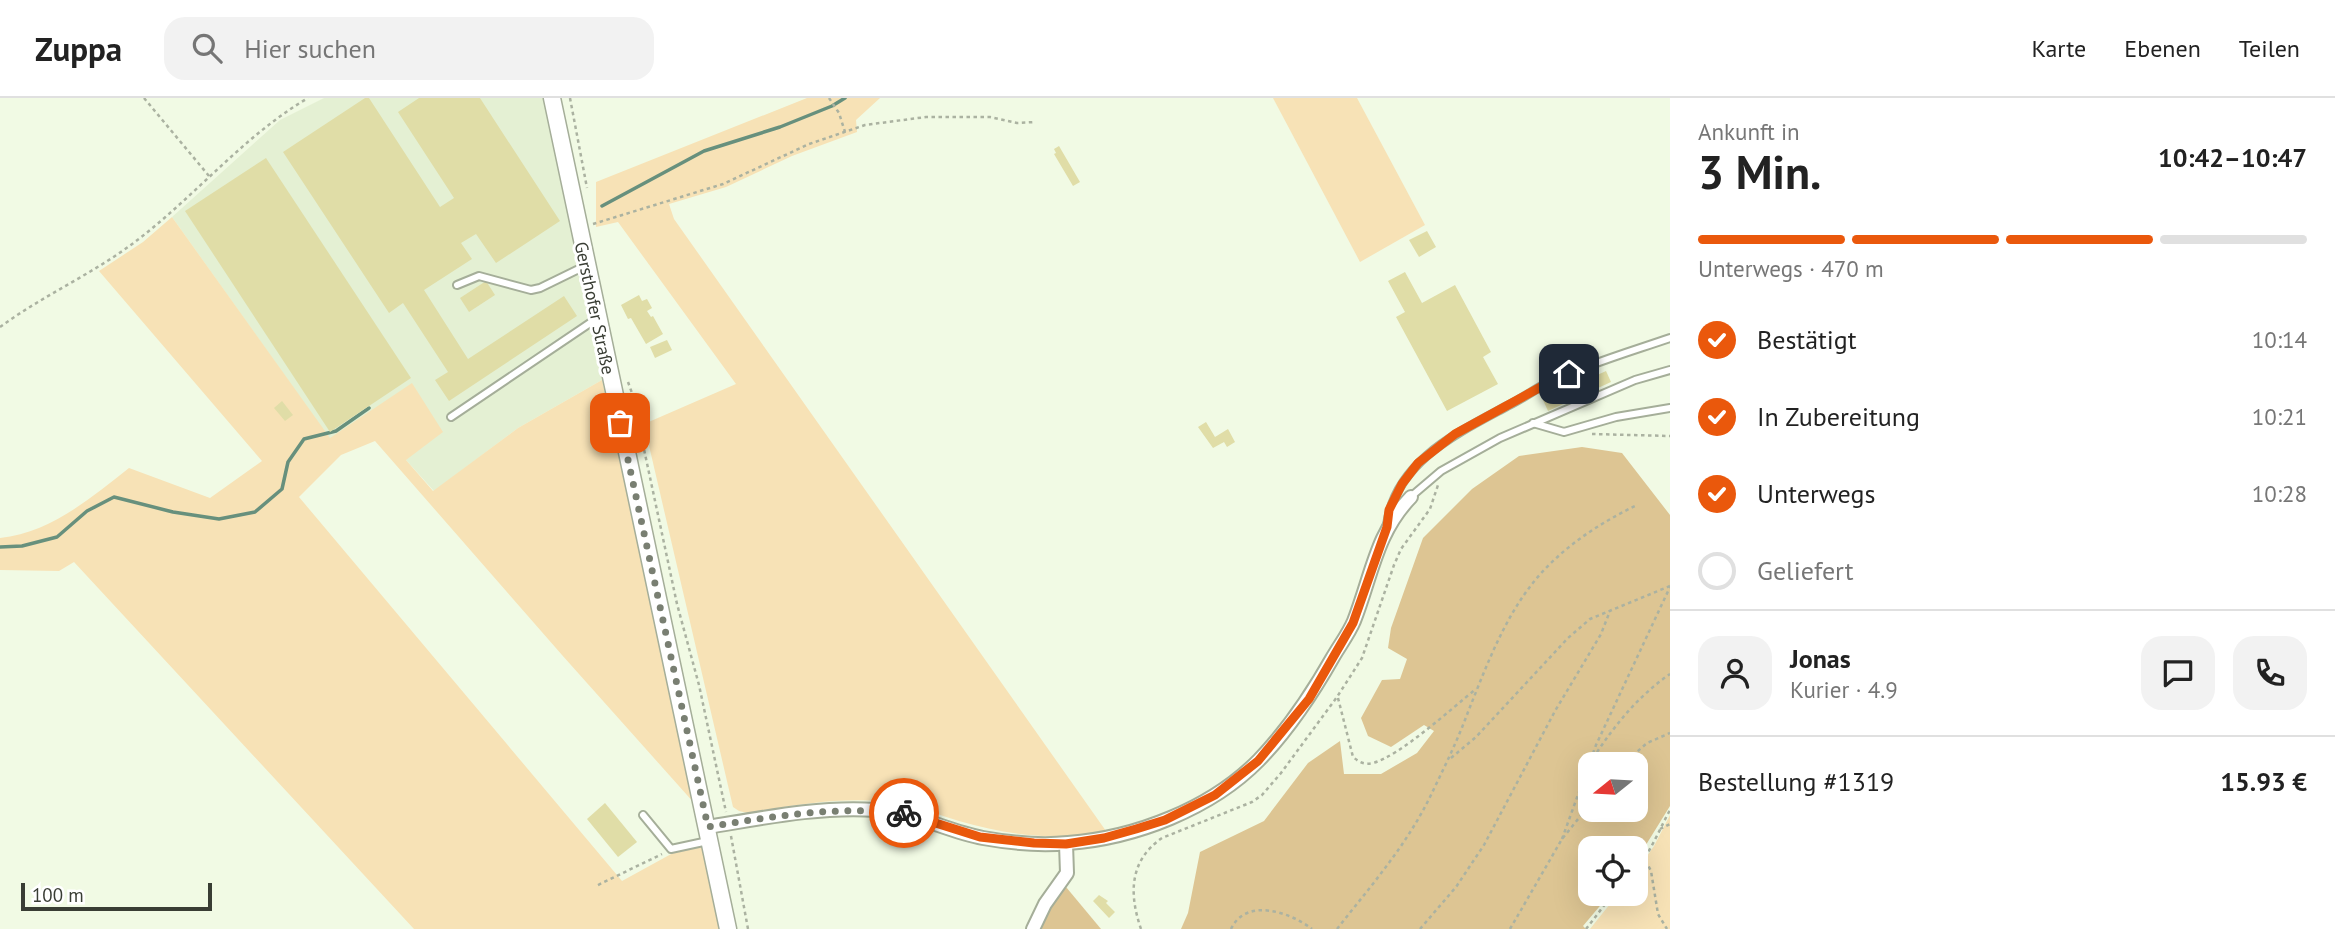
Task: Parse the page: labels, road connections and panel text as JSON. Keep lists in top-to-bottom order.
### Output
{
  "streets": {
    "main road": ["Gersthofer Straße"]
  },
  "scale_bar": "100 m",
  "north": "left",
  "page": {
    "header": "Zuppa",
    "search": "Hier suchen",
    "nav": ["Karte", "Ebenen", "Teilen"],
    "heading": ["3 Min.", "Ankunft in", "10:42–10:47"],
    "panel": [
      "Jonas",
      "Kurier · 4.9",
      "Bestellung #1319",
      "15.93 €"
    ],
    "bar": "Unterwegs · 470 m",
    "list": [
      ["Bestätigt", "10:14"],
      ["In Zubereitung", "10:21"],
      ["Unterwegs", "10:28"],
      "Geliefert"
    ],
    "scale": "100 m"
  }
}
